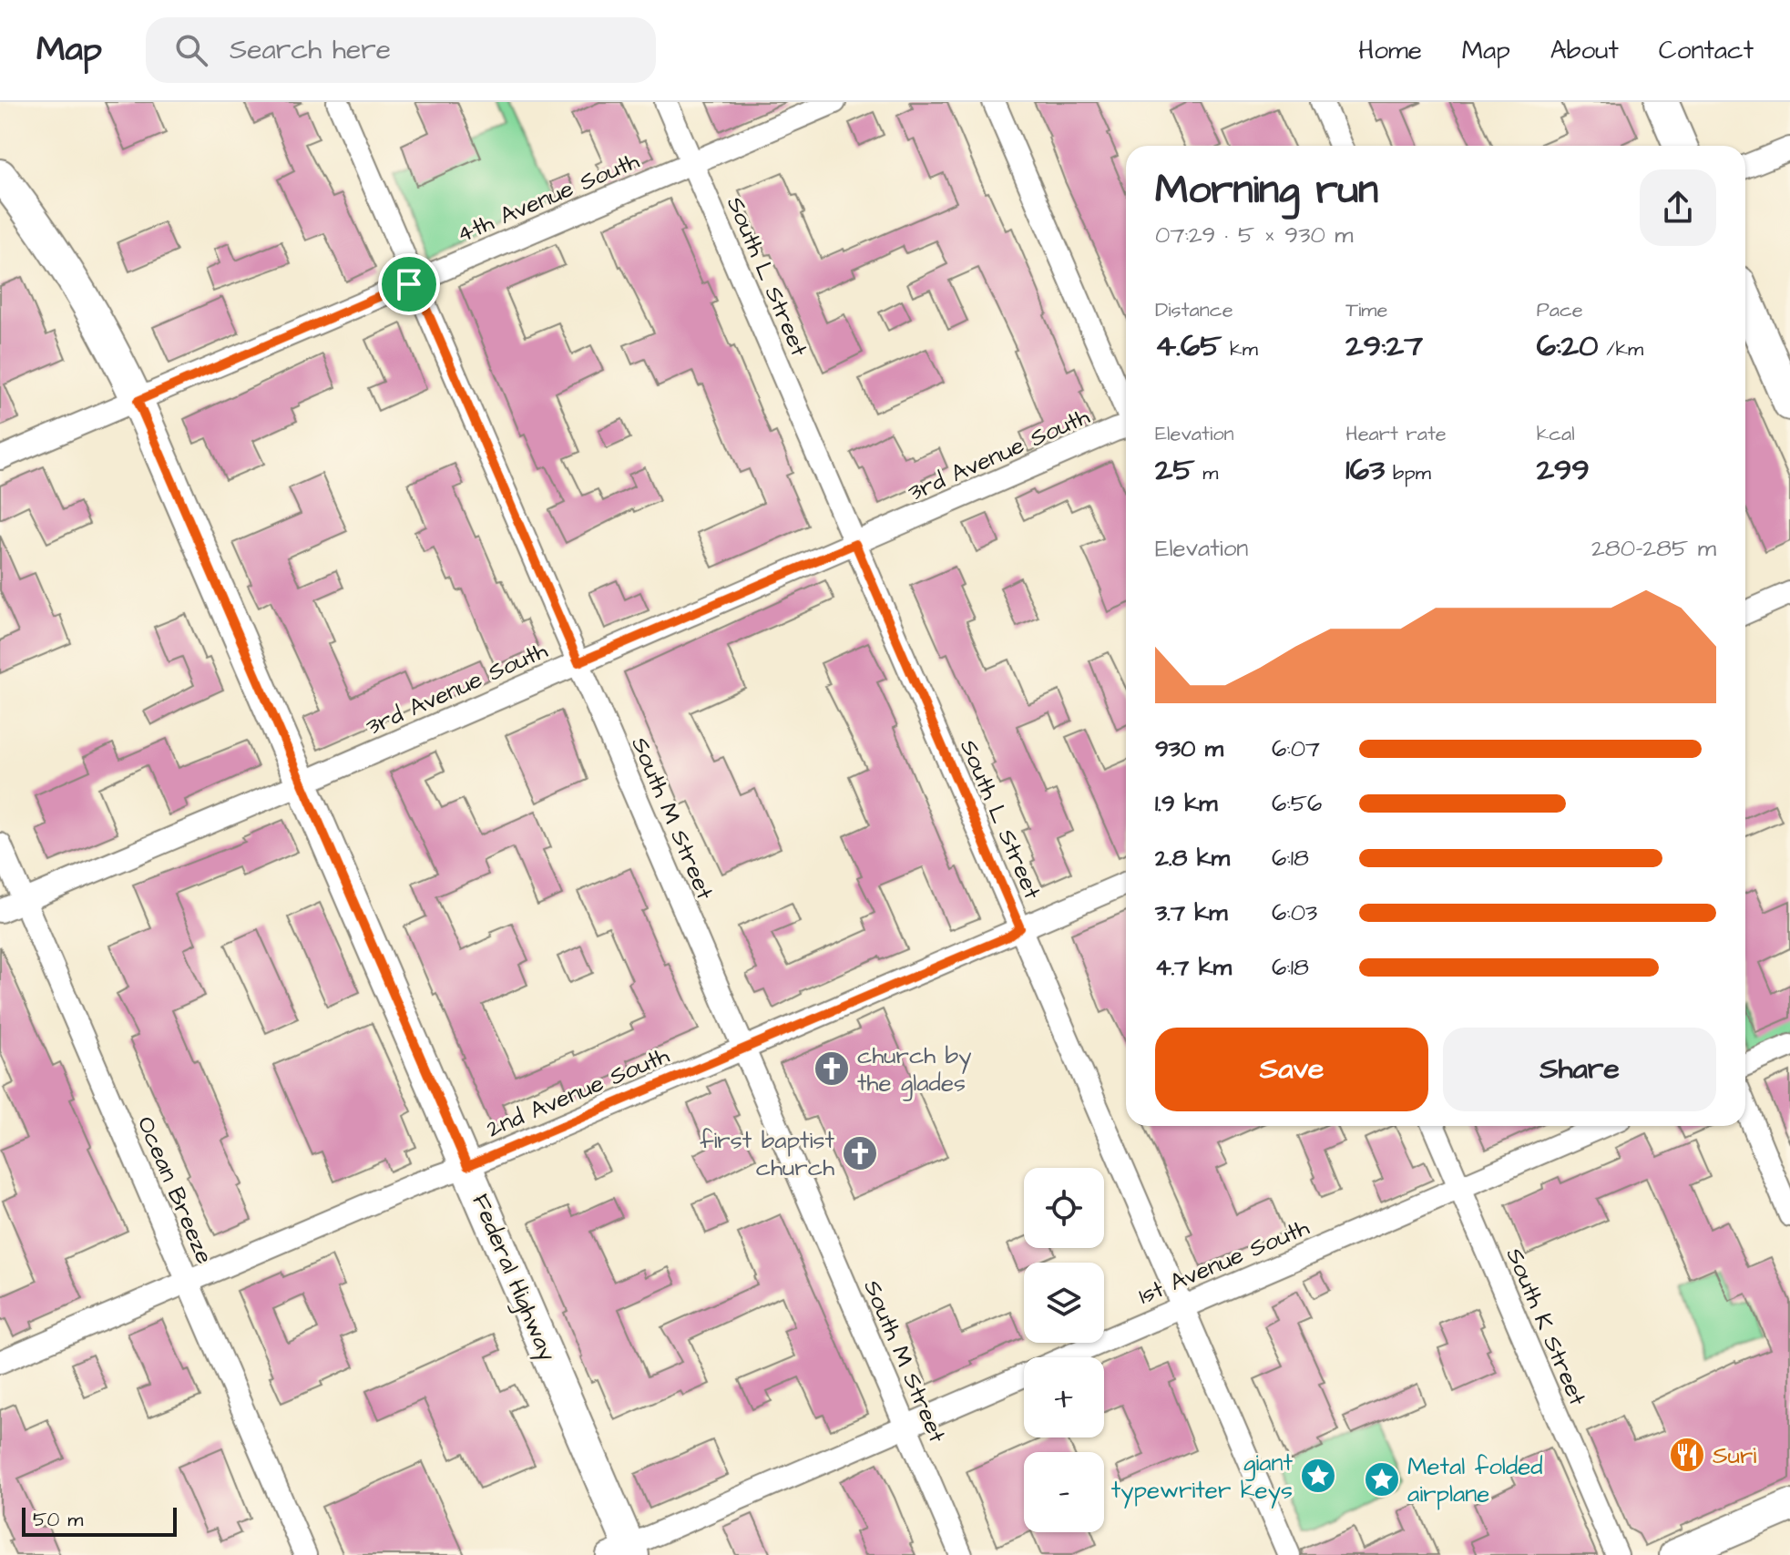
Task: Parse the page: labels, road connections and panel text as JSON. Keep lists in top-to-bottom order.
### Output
{
  "streets": {
    "main road": ["Federal Highway"],
    "street": [
      "4th Avenue South",
      "South L Street",
      "3rd Avenue South",
      "South M Street",
      "2nd Avenue South",
      "Ocean Breeze",
      "1st Avenue South",
      "South K Street"
    ]
  },
  "crossings": [
    ["4th Avenue South", "South L Street"],
    ["4th Avenue South", "South M Street"],
    ["4th Avenue South", "Federal Highway"],
    ["South L Street", "3rd Avenue South"],
    ["South L Street", "2nd Avenue South"],
    ["South L Street", "1st Avenue South"],
    ["3rd Avenue South", "South M Street"],
    ["3rd Avenue South", "Ocean Breeze"],
    ["3rd Avenue South", "Federal Highway"],
    ["South M Street", "2nd Avenue South"],
    ["South M Street", "1st Avenue South"],
    ["2nd Avenue South", "Ocean Breeze"],
    ["2nd Avenue South", "Federal Highway"],
    ["1st Avenue South", "Federal Highway"],
    ["1st Avenue South", "South K Street"]
  ],
  "places": {
    "church": ["church by the glades", "first baptist church"],
    "restaurant": ["Suri"],
    "place": ["giant typewriter keys", "Metal folded airplane"]
  },
  "scale_bar": "50 m",
  "page": {
    "header": "Map",
    "search": "Search here",
    "nav": [
      "Home",
      "Map",
      "About",
      "Contact"
    ],
    "heading": ["Morning run", "07:29 · 5 × 930 m"],
    "stats": [
      ["Distance", "4.65 km"],
      ["Time", "29:27"],
      ["Pace", "6:20 /km"],
      ["Elevation", "25 m"],
      ["Heart rate", "163 bpm"],
      ["kcal", "299"]
    ],
    "chart": ["Elevation", "280–285 m"],
    "list": [
      {
        "name": "930 m",
        "note": "6:07"
      },
      {
        "name": "1.9 km",
        "note": "6:56"
      },
      {
        "name": "2.8 km",
        "note": "6:18"
      },
      {
        "name": "3.7 km",
        "note": "6:03"
      },
      {
        "name": "4.7 km",
        "note": "6:18"
      }
    ],
    "buttons": ["Save", "Share"],
    "map_buttons": ["+", "−"],
    "scale": "50 m"
  }
}
